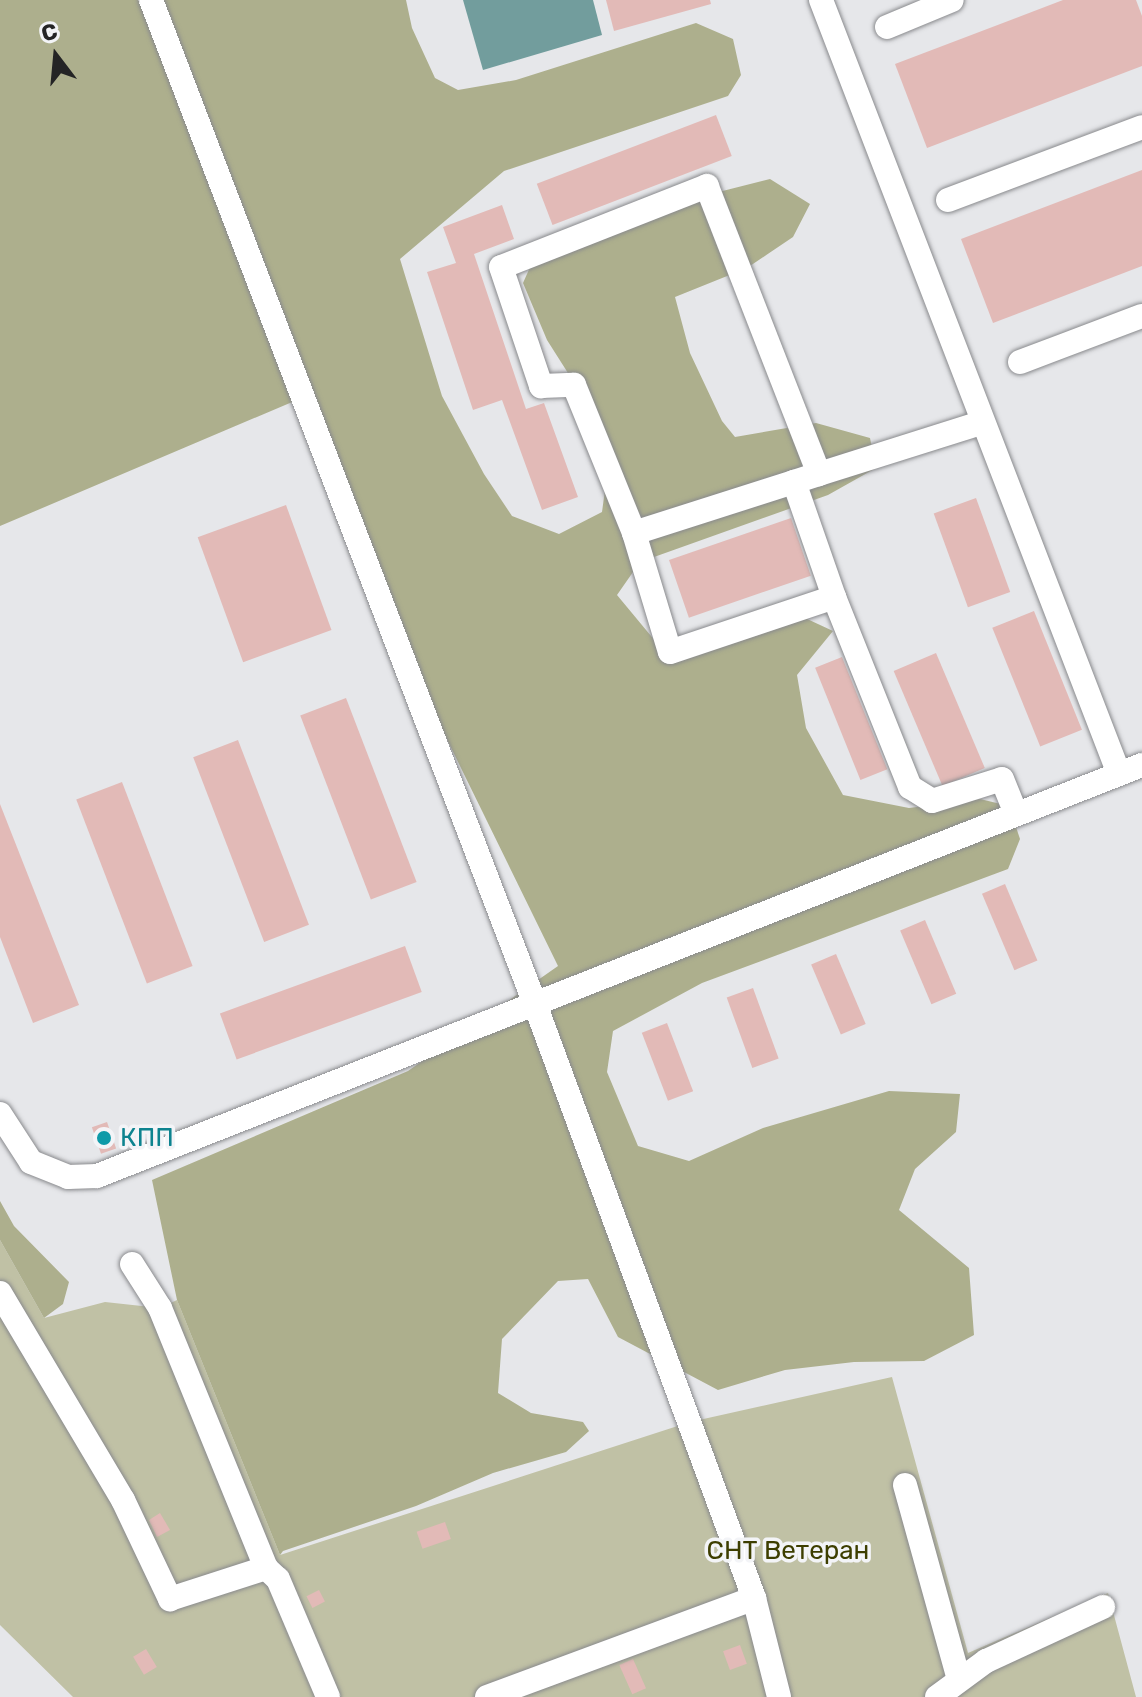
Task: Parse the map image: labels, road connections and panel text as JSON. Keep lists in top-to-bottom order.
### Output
{
  "parks": ["СНТ Ветеран"],
  "places": ["КПП"],
  "north": "top"
}
